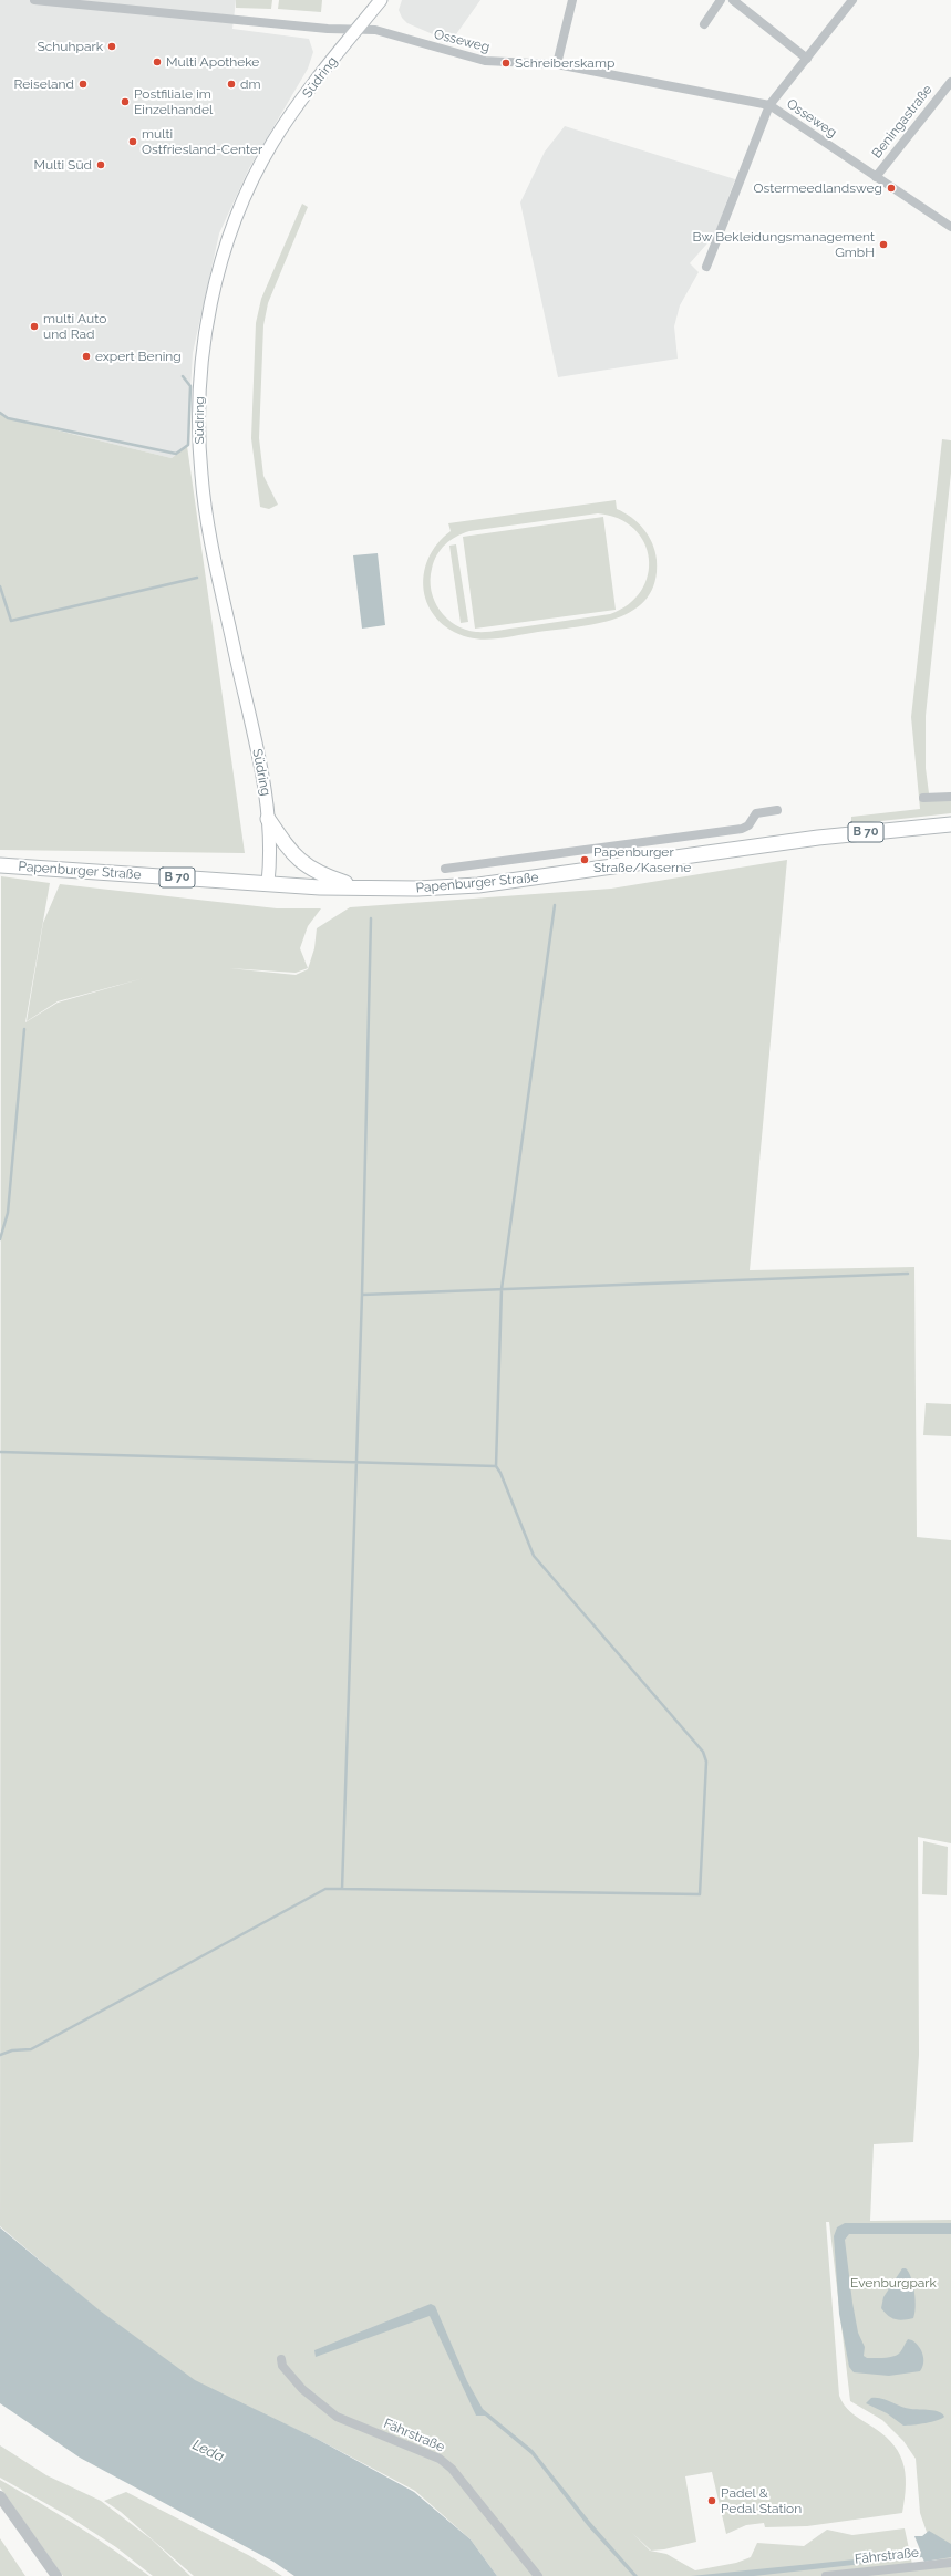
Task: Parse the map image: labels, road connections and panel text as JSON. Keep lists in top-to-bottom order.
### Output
{
  "streets": {
    "main road": ["Südring", "B 70", "Papenburger Straße"],
    "street": ["Osseweg", "Beningastraße", "Fährstraße"]
  },
  "crossings": [
    ["Osseweg", "Südring"],
    ["Osseweg", "Beningastraße"],
    ["Südring", "Papenburger Straße"]
  ],
  "water": ["Leda"],
  "parks": ["Evenburgpark"],
  "places": [
    "Schuhpark",
    "Multi Apotheke",
    "Schreiberskamp",
    "Reiseland",
    "dm",
    "Postfiliale im Einzelhandel",
    "multi Ostfriesland-Center",
    "Multi Süd",
    "Ostermeedlandsweg",
    "Bw Bekleidungsmanagement GmbH",
    "multi Auto und Rad",
    "expert Bening",
    "Papenburger Straße/Kaserne",
    "Padel & Pedal Station"
  ]
}
